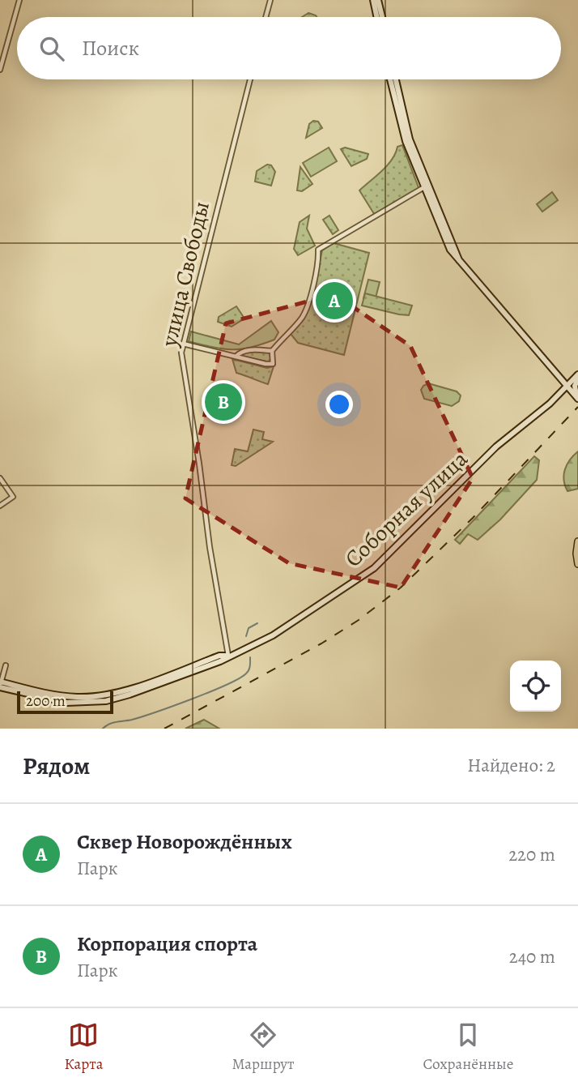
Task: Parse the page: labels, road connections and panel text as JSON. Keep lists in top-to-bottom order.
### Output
{
  "streets": {
    "street": ["улица Свободы", "Соборная улица"]
  },
  "crossings": [
    ["улица Свободы", "Соборная улица"]
  ],
  "scale_bar": "200 m",
  "page": {
    "search": "Поиск",
    "pins": ["A", "B"],
    "scale": "200 m",
    "heading": ["Рядом", "Найдено: 2"],
    "list": [
      {
        "mark": "A",
        "name": "Сквер Новорождённых",
        "note": "Парк",
        "value": "220 m"
      },
      {
        "mark": "B",
        "name": "Корпорация спорта",
        "note": "Парк",
        "value": "240 m"
      }
    ],
    "nav": ["Карта", "Маршрут", "Сохранённые"]
  }
}
